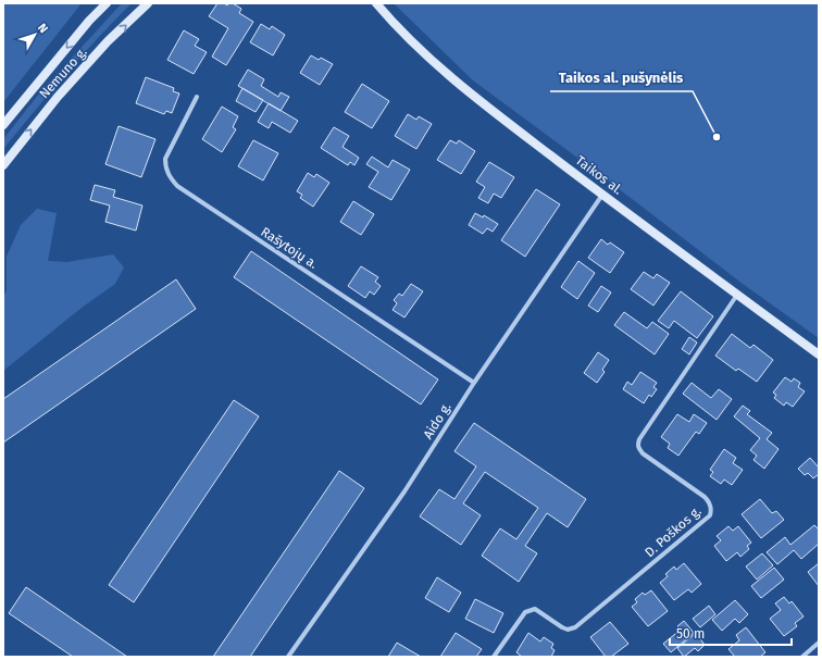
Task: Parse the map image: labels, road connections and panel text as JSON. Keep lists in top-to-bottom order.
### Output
{
  "streets": {
    "main road": ["Nemuno g.", "Taikos al."],
    "street": ["Rašytojų a.", "Aido g.", "D. Poškos g."]
  },
  "crossings": [
    ["Taikos al.", "Aido g."],
    ["Taikos al.", "D. Poškos g."],
    ["Rašytojų a.", "Aido g."]
  ],
  "places": ["Taikos al. pušynėlis"],
  "scale_bar": "50 m",
  "north": "top right"
}
